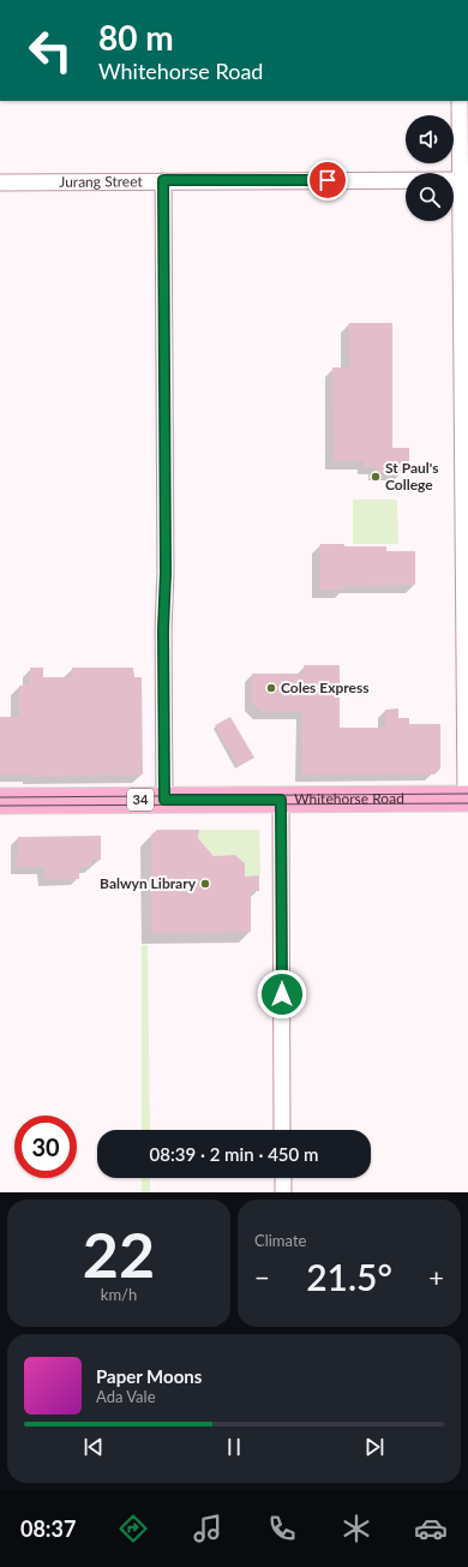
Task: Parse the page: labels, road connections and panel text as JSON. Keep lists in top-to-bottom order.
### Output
{
  "streets": {
    "main road": ["34", "Whitehorse Road"],
    "street": ["Jurang Street"]
  },
  "places": ["St Paul's College", "Coles Express", "Balwyn Library"],
  "page": {
    "turn": ["80 m", "Whitehorse Road"],
    "limit": "30",
    "trip": "08:39 · 2 min · 450 m",
    "tile": [
      ["22", "km/h"],
      "Climate"
    ],
    "heat": ["−", "21.5°", "+"],
    "song": ["Paper Moons", "Ada Vale"],
    "tabs": "08:37"
  }
}
